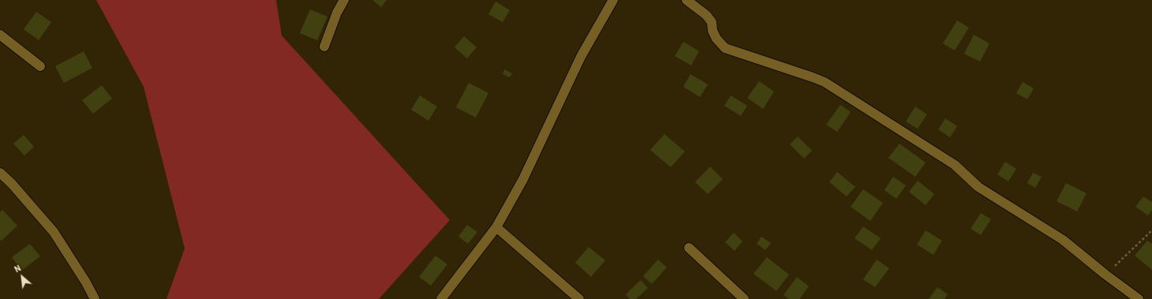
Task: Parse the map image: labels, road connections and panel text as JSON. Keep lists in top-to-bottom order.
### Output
{
  "north": "top left"
}
